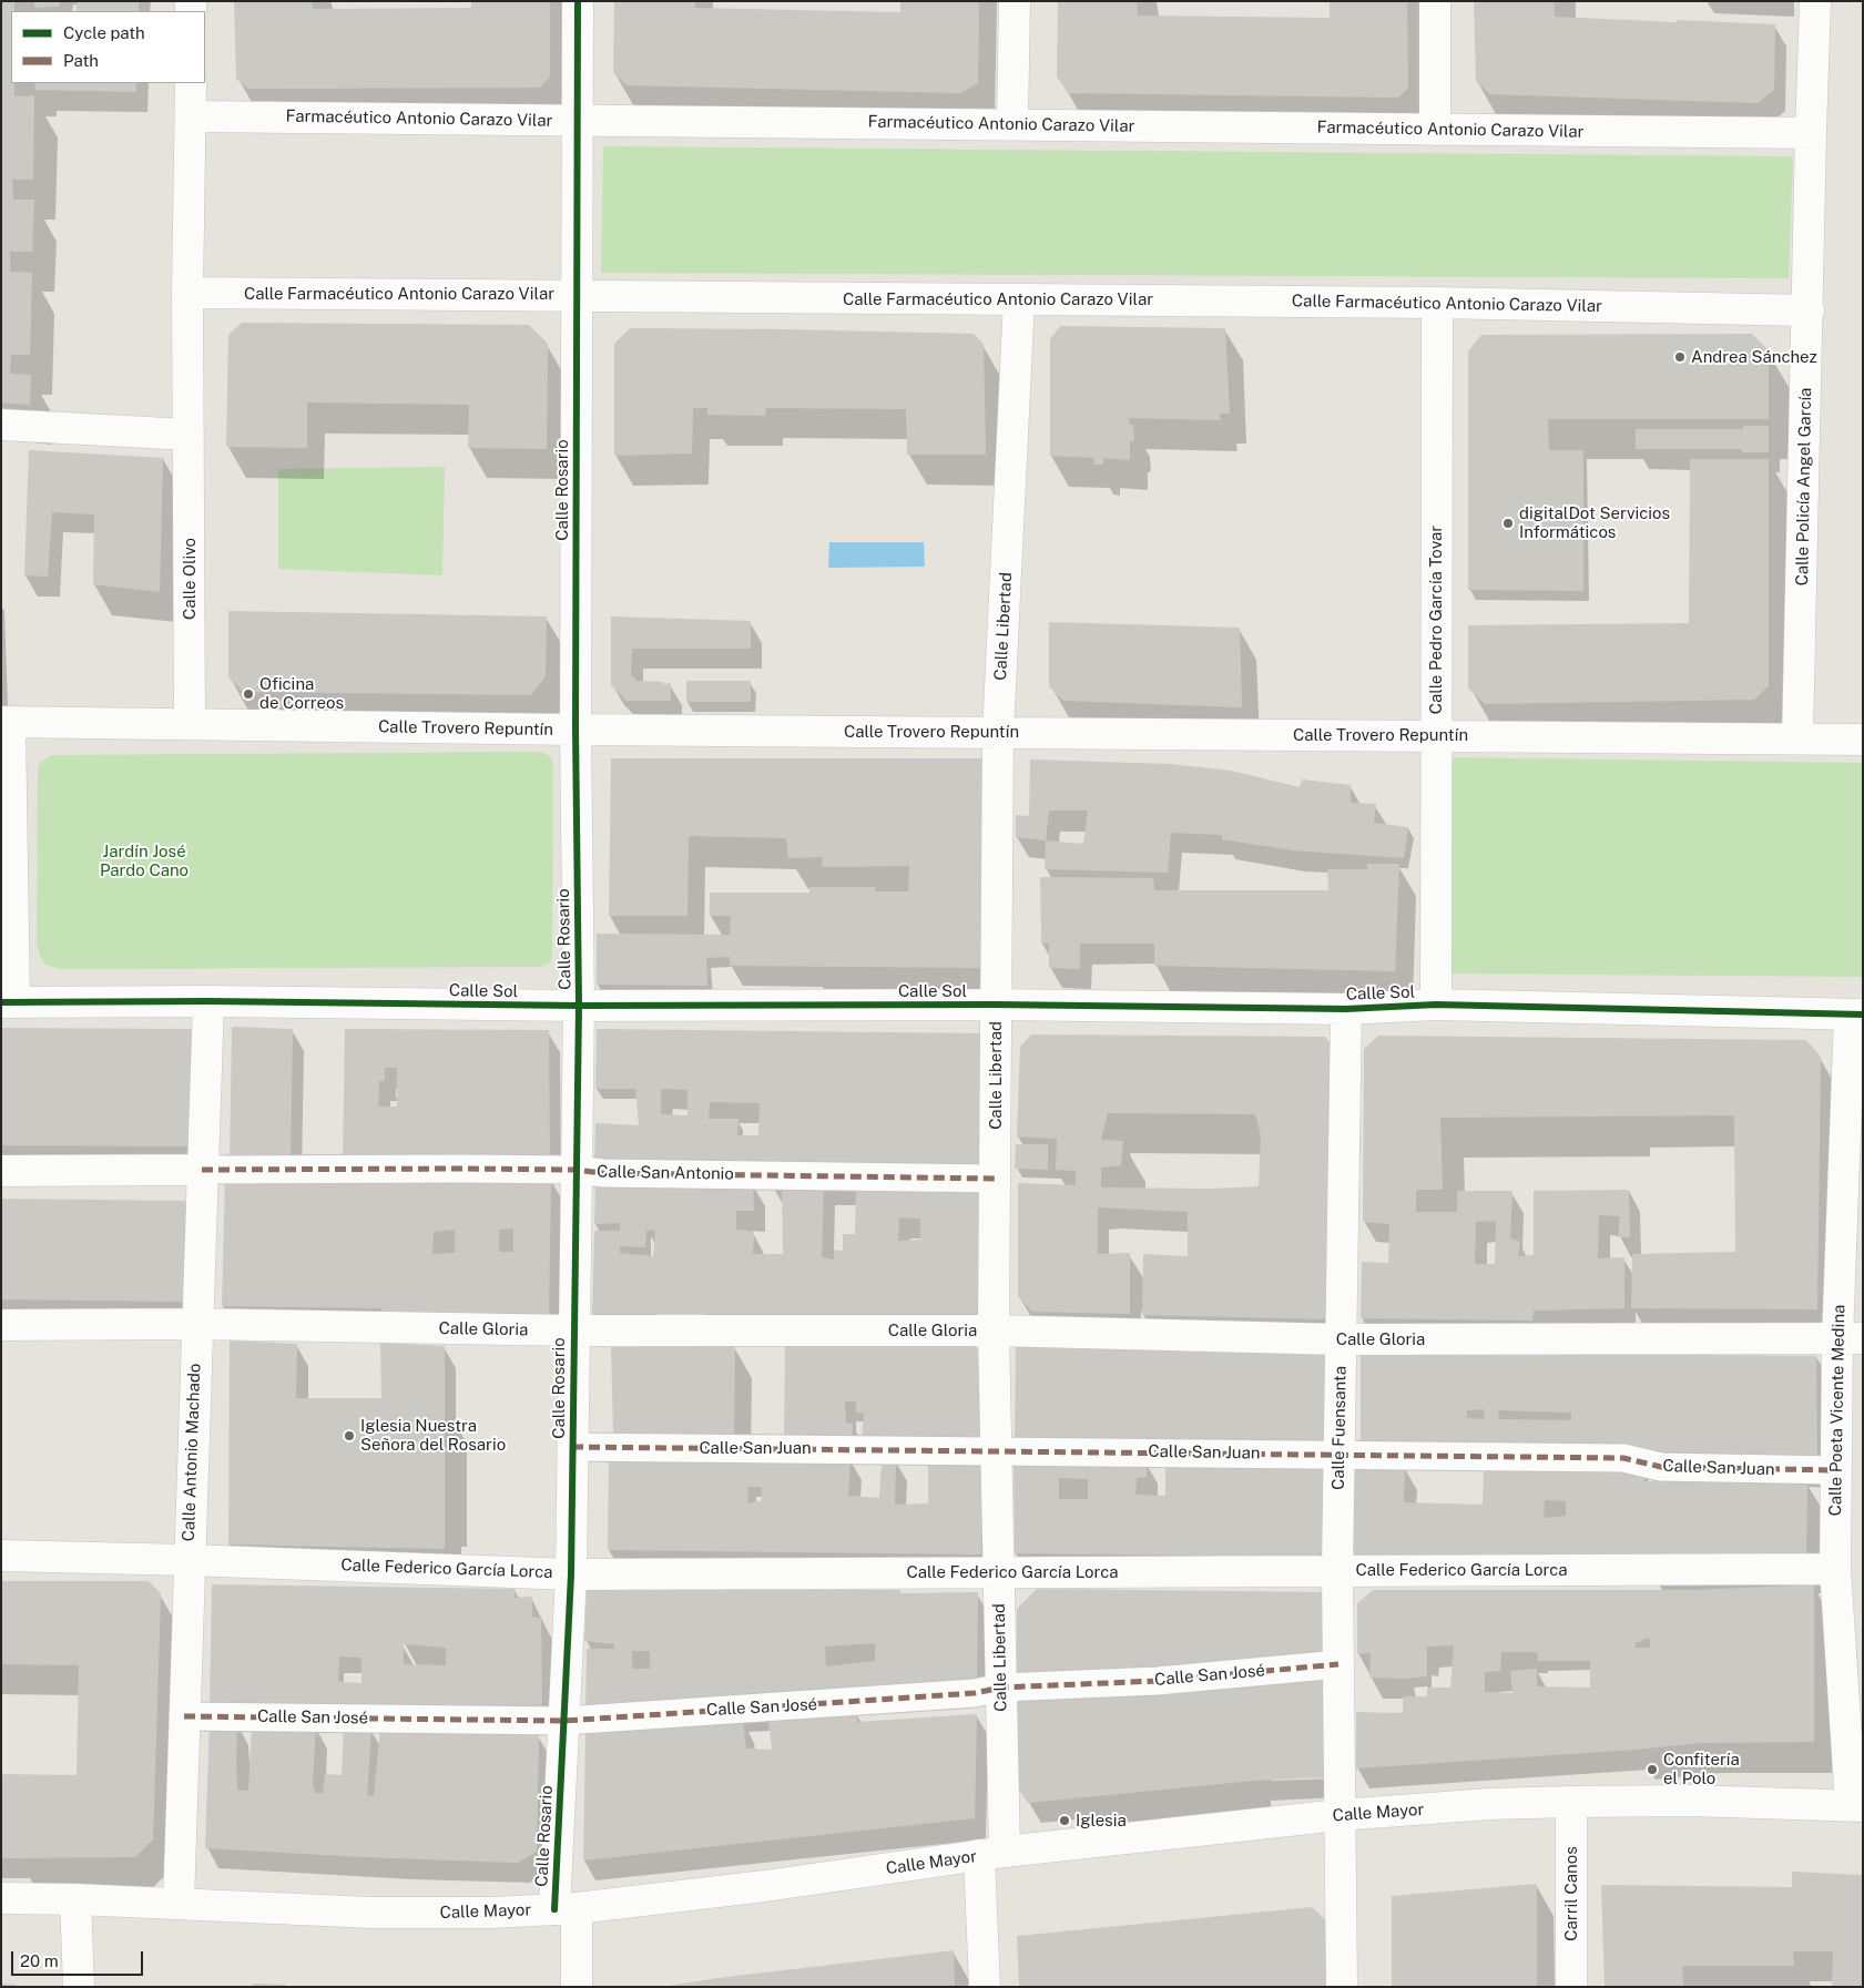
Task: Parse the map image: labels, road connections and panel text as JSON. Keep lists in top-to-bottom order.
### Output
{
  "streets": {
    "street": [
      "Farmacéutico Antonio Carazo Vilar",
      "Calle Farmacéutico Antonio Carazo Vilar",
      "Calle Policía Angel García",
      "Calle Rosario",
      "Calle Olivo",
      "Calle Pedro García Tovar",
      "Calle Libertad",
      "Calle Trovero Repuntín",
      "Calle Sol",
      "Calle San Antonio",
      "Calle Gloria",
      "Calle Poeta Vicente Medina",
      "Calle Fuensanta",
      "Calle San Juan",
      "Calle Antonio Machado",
      "Calle Federico García Lorca",
      "Calle San José",
      "Calle Mayor",
      "Carril Canos"
    ]
  },
  "crossings": [
    ["Farmacéutico Antonio Carazo Vilar", "Calle Policía Angel García"],
    ["Farmacéutico Antonio Carazo Vilar", "Calle Rosario"],
    ["Farmacéutico Antonio Carazo Vilar", "Calle Olivo"],
    ["Calle Farmacéutico Antonio Carazo Vilar", "Calle Policía Angel García"],
    ["Calle Farmacéutico Antonio Carazo Vilar", "Calle Rosario"],
    ["Calle Farmacéutico Antonio Carazo Vilar", "Calle Olivo"],
    ["Calle Farmacéutico Antonio Carazo Vilar", "Calle Pedro García Tovar"],
    ["Calle Farmacéutico Antonio Carazo Vilar", "Calle Libertad"],
    ["Calle Policía Angel García", "Calle Trovero Repuntín"],
    ["Calle Rosario", "Calle Trovero Repuntín"],
    ["Calle Rosario", "Calle Sol"],
    ["Calle Rosario", "Calle San Antonio"],
    ["Calle Rosario", "Calle Gloria"],
    ["Calle Rosario", "Calle San Juan"],
    ["Calle Rosario", "Calle Federico García Lorca"],
    ["Calle Rosario", "Calle San José"],
    ["Calle Rosario", "Calle Mayor"],
    ["Calle Olivo", "Calle Trovero Repuntín"],
    ["Calle Pedro García Tovar", "Calle Trovero Repuntín"],
    ["Calle Pedro García Tovar", "Calle Sol"],
    ["Calle Libertad", "Calle Trovero Repuntín"],
    ["Calle Libertad", "Calle Sol"],
    ["Calle Libertad", "Calle San Antonio"],
    ["Calle Libertad", "Calle Gloria"],
    ["Calle Libertad", "Calle San Juan"],
    ["Calle Libertad", "Calle Federico García Lorca"],
    ["Calle Libertad", "Calle San José"],
    ["Calle Libertad", "Calle Mayor"],
    ["Calle Sol", "Calle Poeta Vicente Medina"],
    ["Calle Sol", "Calle Fuensanta"],
    ["Calle Sol", "Calle Antonio Machado"],
    ["Calle San Antonio", "Calle Antonio Machado"],
    ["Calle Gloria", "Calle Poeta Vicente Medina"],
    ["Calle Gloria", "Calle Fuensanta"],
    ["Calle Gloria", "Calle Antonio Machado"],
    ["Calle Poeta Vicente Medina", "Calle San Juan"],
    ["Calle Poeta Vicente Medina", "Calle Federico García Lorca"],
    ["Calle Poeta Vicente Medina", "Calle Mayor"],
    ["Calle Fuensanta", "Calle San Juan"],
    ["Calle Fuensanta", "Calle Federico García Lorca"],
    ["Calle Fuensanta", "Calle San José"],
    ["Calle Fuensanta", "Calle Mayor"],
    ["Calle Antonio Machado", "Calle Federico García Lorca"],
    ["Calle Antonio Machado", "Calle San José"],
    ["Calle Antonio Machado", "Calle Mayor"],
    ["Calle Mayor", "Carril Canos"]
  ],
  "parks": ["Jardín José Pardo Cano"],
  "places": [
    "Andrea Sánchez",
    "digitalDot Servicios Informáticos",
    "Oficina de Correos",
    "Iglesia Nuestra Señora del Rosario",
    "Confitería el Polo",
    "Iglesia"
  ],
  "legend": ["Cycle path", "Path"],
  "scale_bar": "20 m"
}
